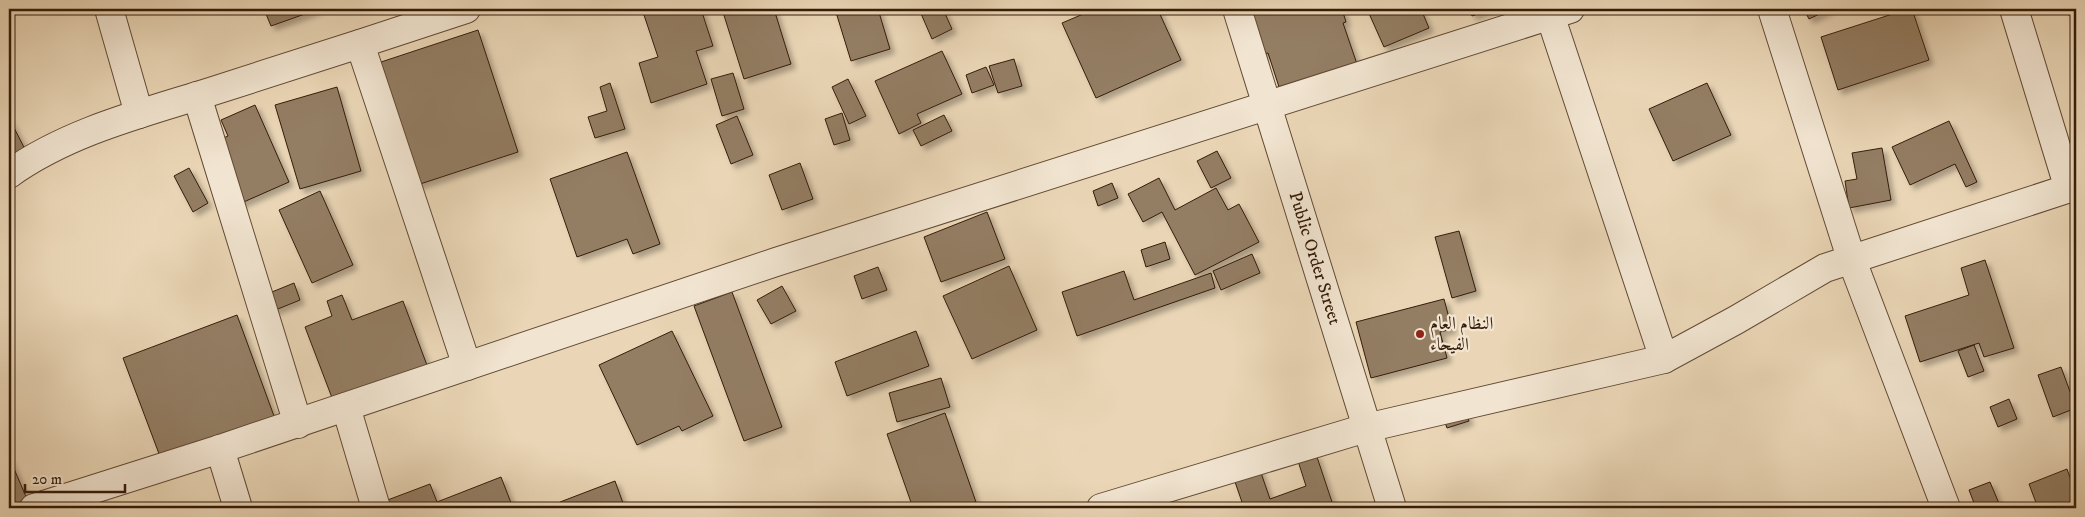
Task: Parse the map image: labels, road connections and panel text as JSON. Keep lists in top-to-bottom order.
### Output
{
  "streets": {
    "street": ["Public Order Street"]
  },
  "places": ["النظام العام الفيحاء"],
  "scale_bar": "20 m"
}
